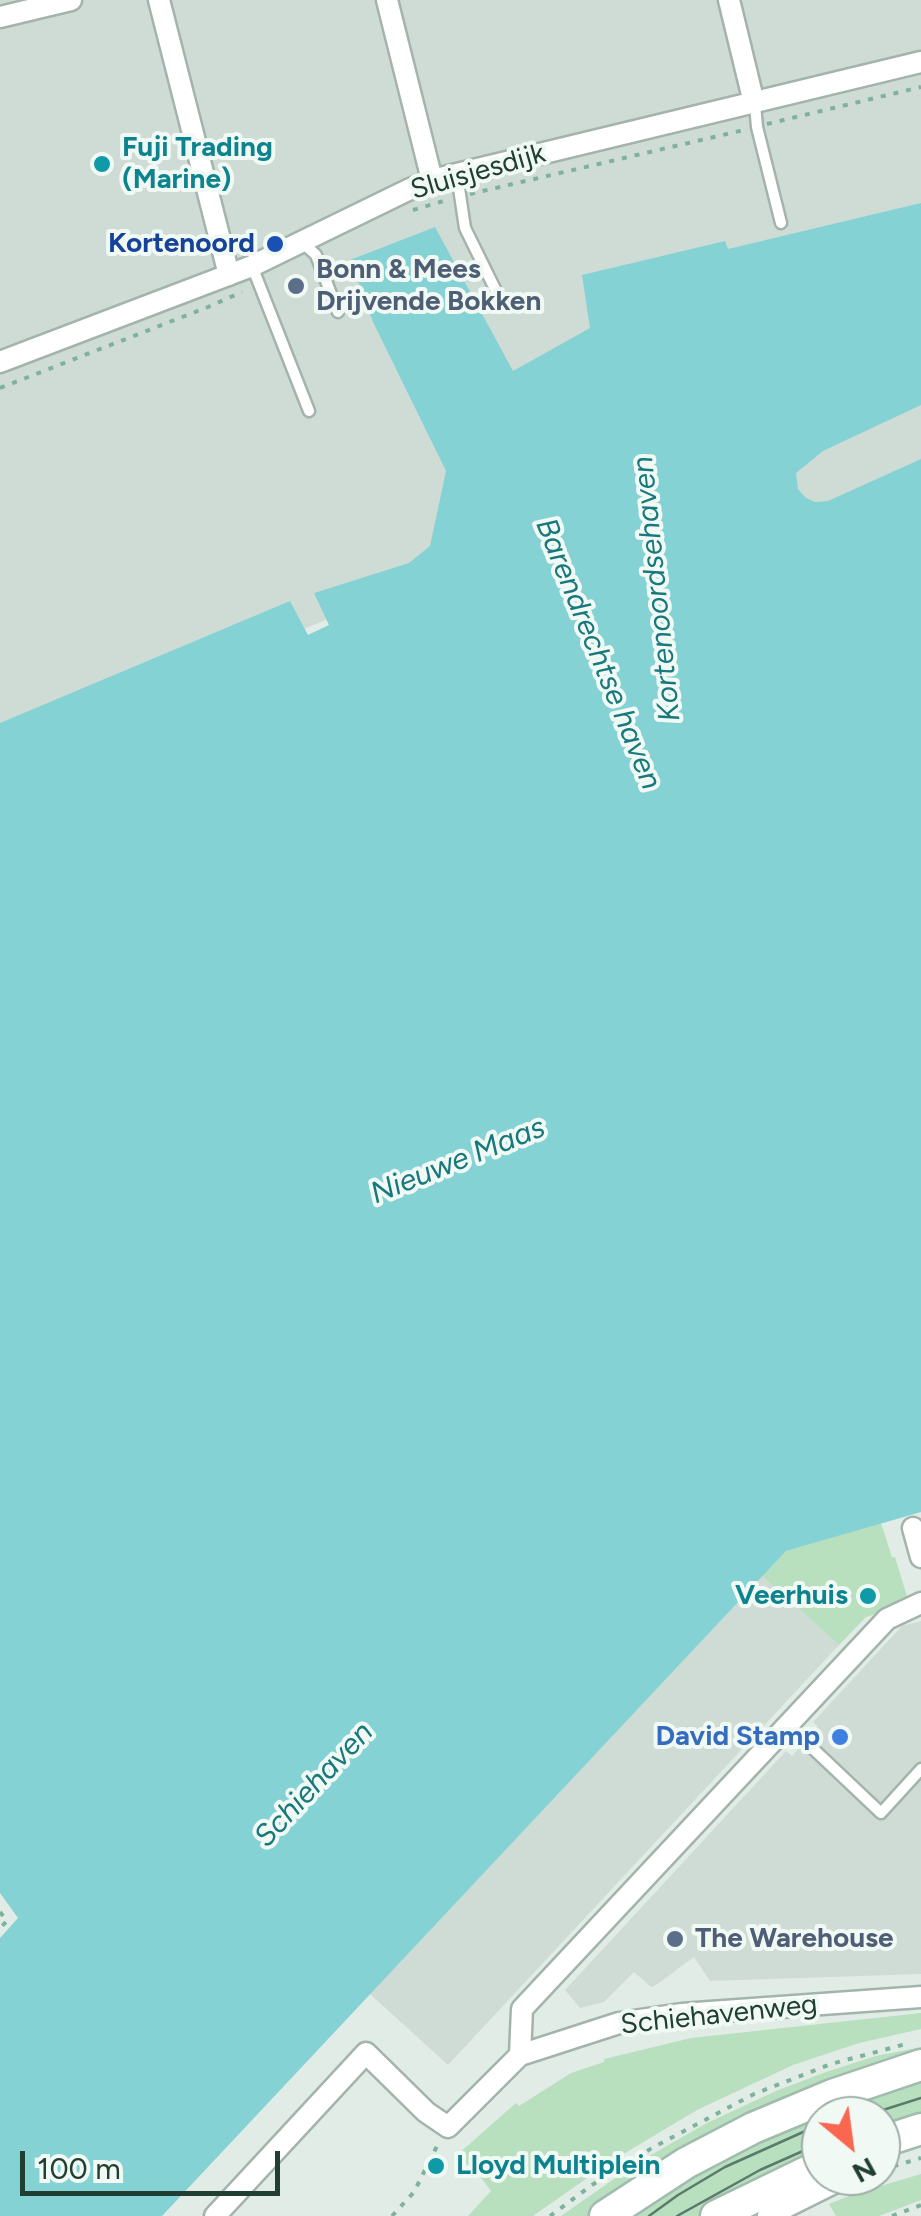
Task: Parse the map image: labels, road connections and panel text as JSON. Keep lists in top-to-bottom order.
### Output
{
  "streets": {
    "street": ["Sluisjesdijk", "Schiehavenweg"]
  },
  "water": [
    "Kortenoordsehaven",
    "Barendrechtse haven",
    "Nieuwe Maas",
    "Schiehaven"
  ],
  "places": [
    "Fuji Trading (Marine)",
    "Kortenoord",
    "Bonn & Mees Drijvende Bokken",
    "Veerhuis",
    "David Stamp",
    "The Warehouse",
    "Lloyd Multiplein"
  ],
  "scale_bar": "100 m",
  "north": "bottom right"
}
